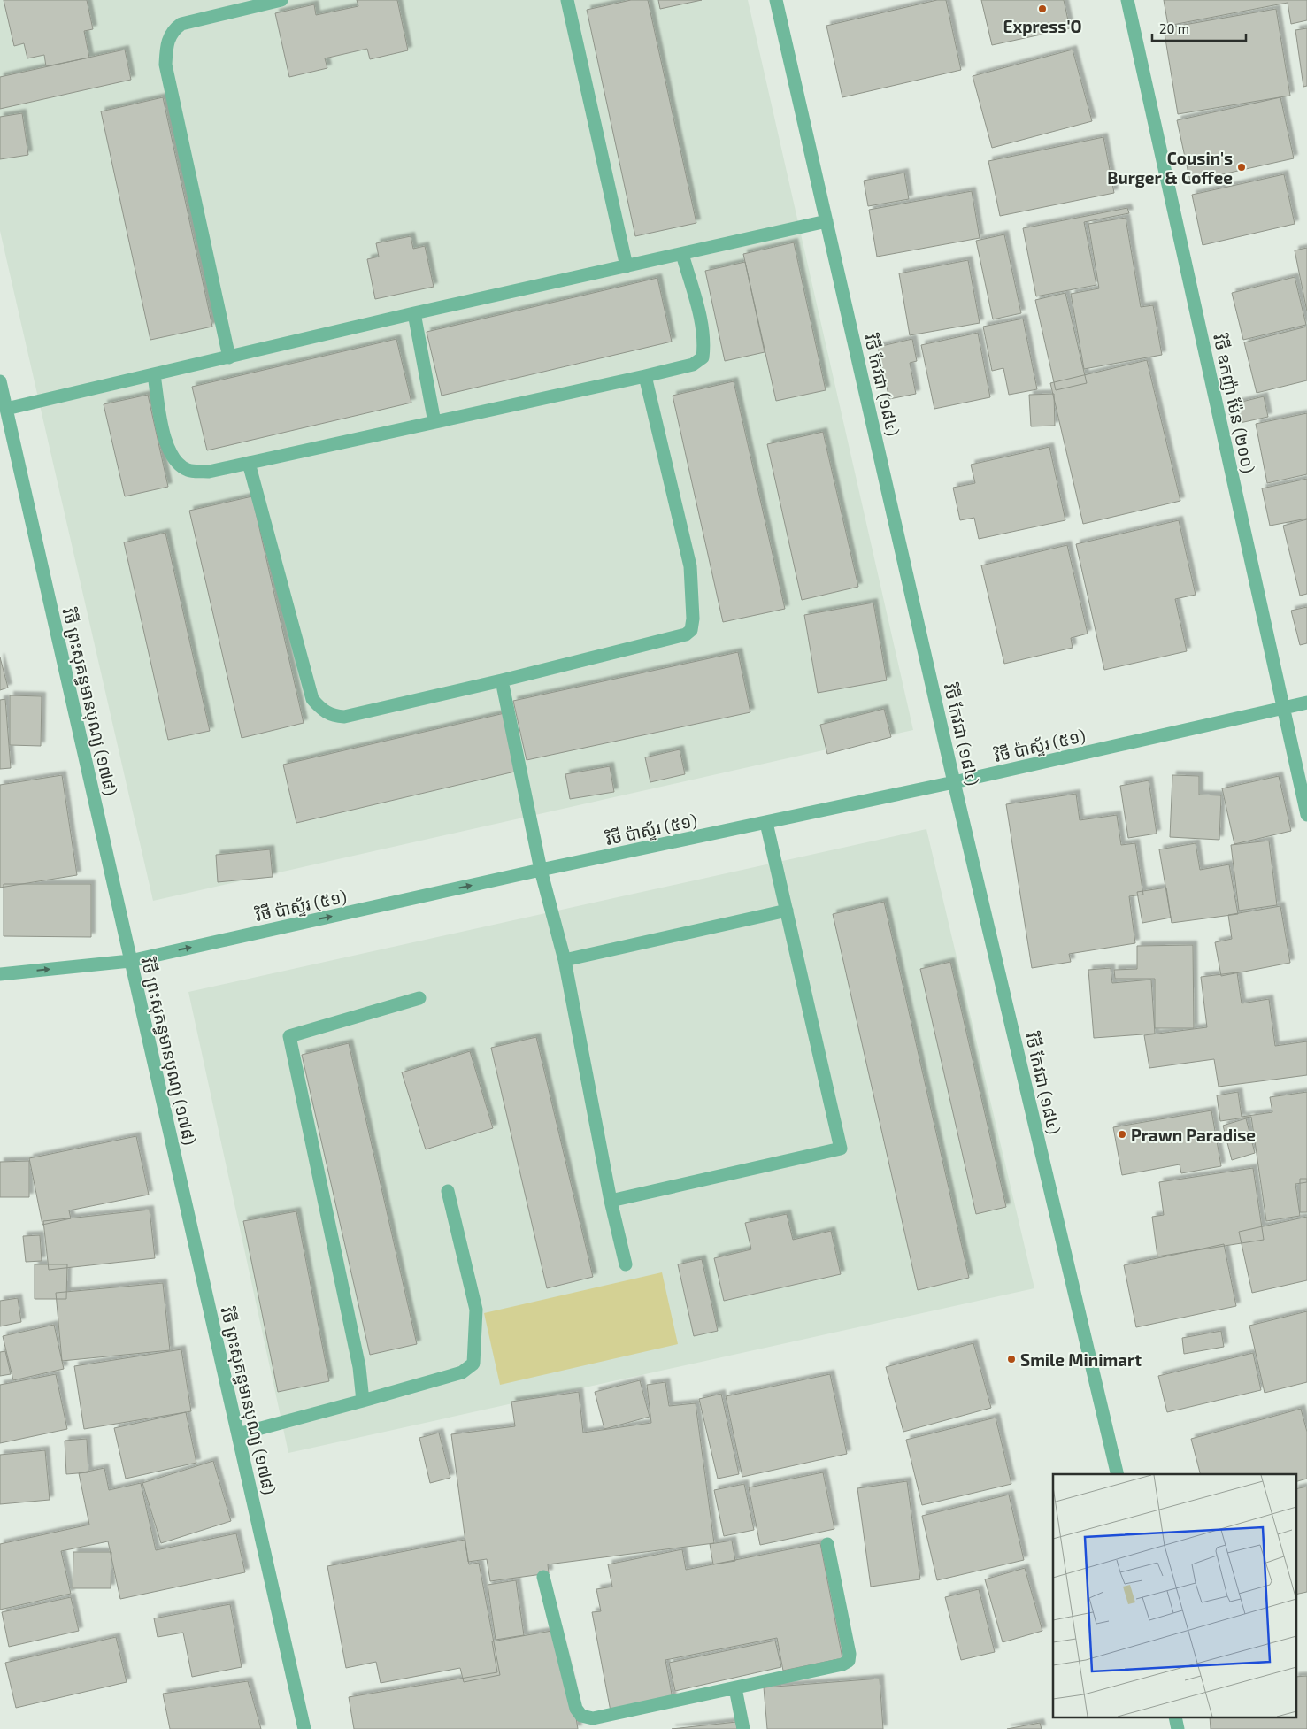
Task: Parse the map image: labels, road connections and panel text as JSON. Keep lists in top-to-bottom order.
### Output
{
  "streets": {
    "street": [
      "វិថី កែវជា (១៨៤)",
      "វិថី ឧកញ៉ា ម៉ែន (២០០)",
      "វិថី ព្រះសុគន្ធមានបុណ្យ (១៧៨)",
      "វិថី ប៉ាស្ទ័រ (៥១)"
    ]
  },
  "crossings": [
    ["វិថី កែវជា (១៨៤)", "វិថី ប៉ាស្ទ័រ (៥១)"],
    ["វិថី ឧកញ៉ា ម៉ែន (២០០)", "វិថី ប៉ាស្ទ័រ (៥១)"],
    ["វិថី ព្រះសុគន្ធមានបុណ្យ (១៧៨)", "វិថី ប៉ាស្ទ័រ (៥១)"]
  ],
  "one_way": ["វិថី ប៉ាស្ទ័រ (៥១)"],
  "places": [
    "Express'O",
    "Cousin's Burger & Coffee",
    "Prawn Paradise",
    "Smile Minimart"
  ],
  "scale_bar": "20 m"
}
